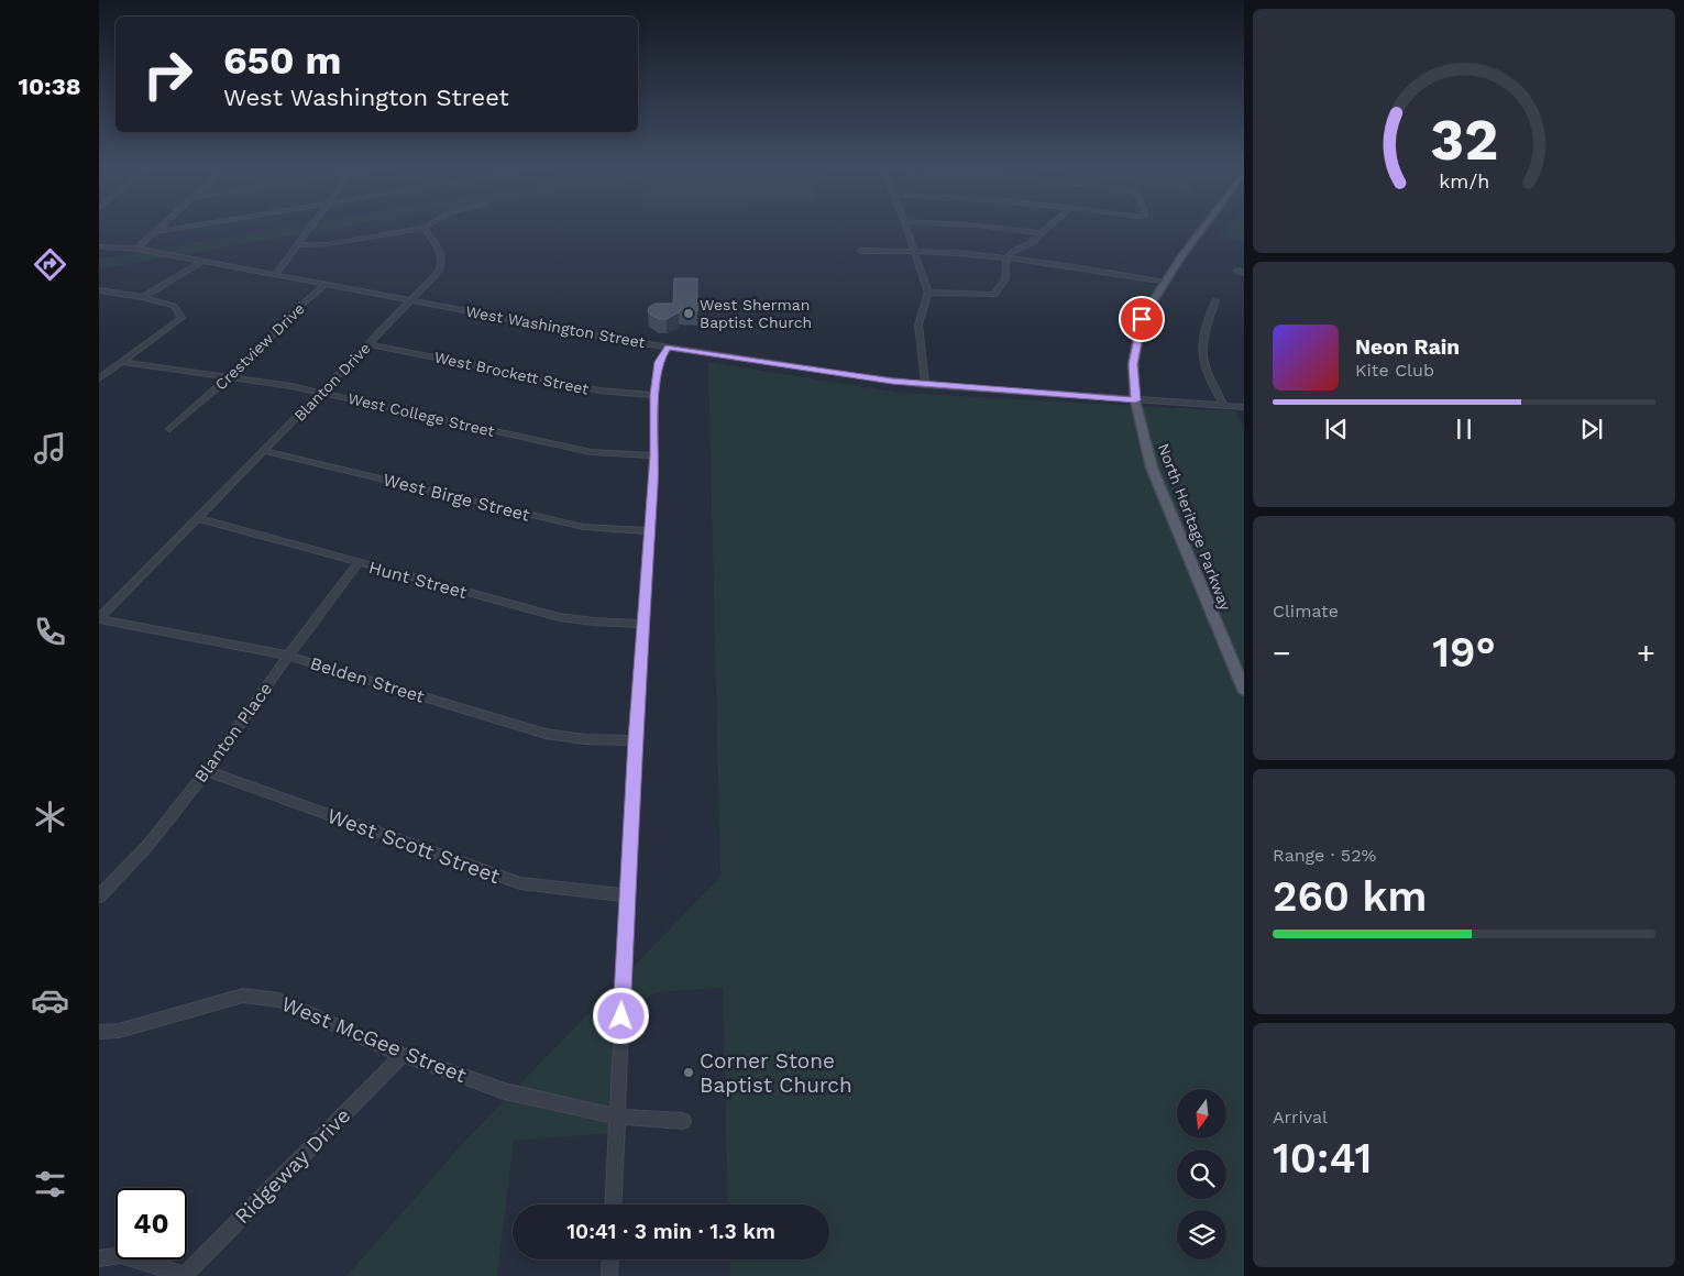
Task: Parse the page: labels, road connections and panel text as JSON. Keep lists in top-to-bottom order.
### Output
{
  "streets": {
    "main road": ["North Heritage Parkway"],
    "street": [
      "West Washington Street",
      "Crestview Drive",
      "West Brockett Street",
      "Blanton Drive",
      "West College Street",
      "West Birge Street",
      "Hunt Street",
      "Belden Street",
      "Blanton Place",
      "West Scott Street",
      "West McGee Street",
      "Ridgeway Drive"
    ]
  },
  "crossings": [
    ["West Washington Street", "Crestview Drive"],
    ["West Washington Street", "Blanton Drive"],
    ["West Washington Street", "North Heritage Parkway"],
    ["Crestview Drive", "West College Street"],
    ["West Brockett Street", "Blanton Drive"],
    ["Blanton Drive", "West College Street"],
    ["Blanton Drive", "West Birge Street"],
    ["Blanton Drive", "Hunt Street"],
    ["Blanton Drive", "Belden Street"],
    ["Hunt Street", "Blanton Place"],
    ["Belden Street", "Blanton Place"],
    ["Blanton Place", "West Scott Street"],
    ["West McGee Street", "Ridgeway Drive"]
  ],
  "places": ["West Sherman Baptist Church", "Corner Stone Baptist Church"],
  "north": "bottom",
  "page": {
    "tabs": "10:38",
    "turn": ["650 m", "West Washington Street"],
    "song": ["Neon Rain", "Kite Club"],
    "tile": [
      "Climate",
      ["Range · 52%", "260 km"],
      ["Arrival", "10:41"]
    ],
    "heat": ["−", "19°", "+"],
    "limit": "40",
    "trip": "10:41 · 3 min · 1.3 km",
    "gauge": ["32", "km/h"]
  }
}
